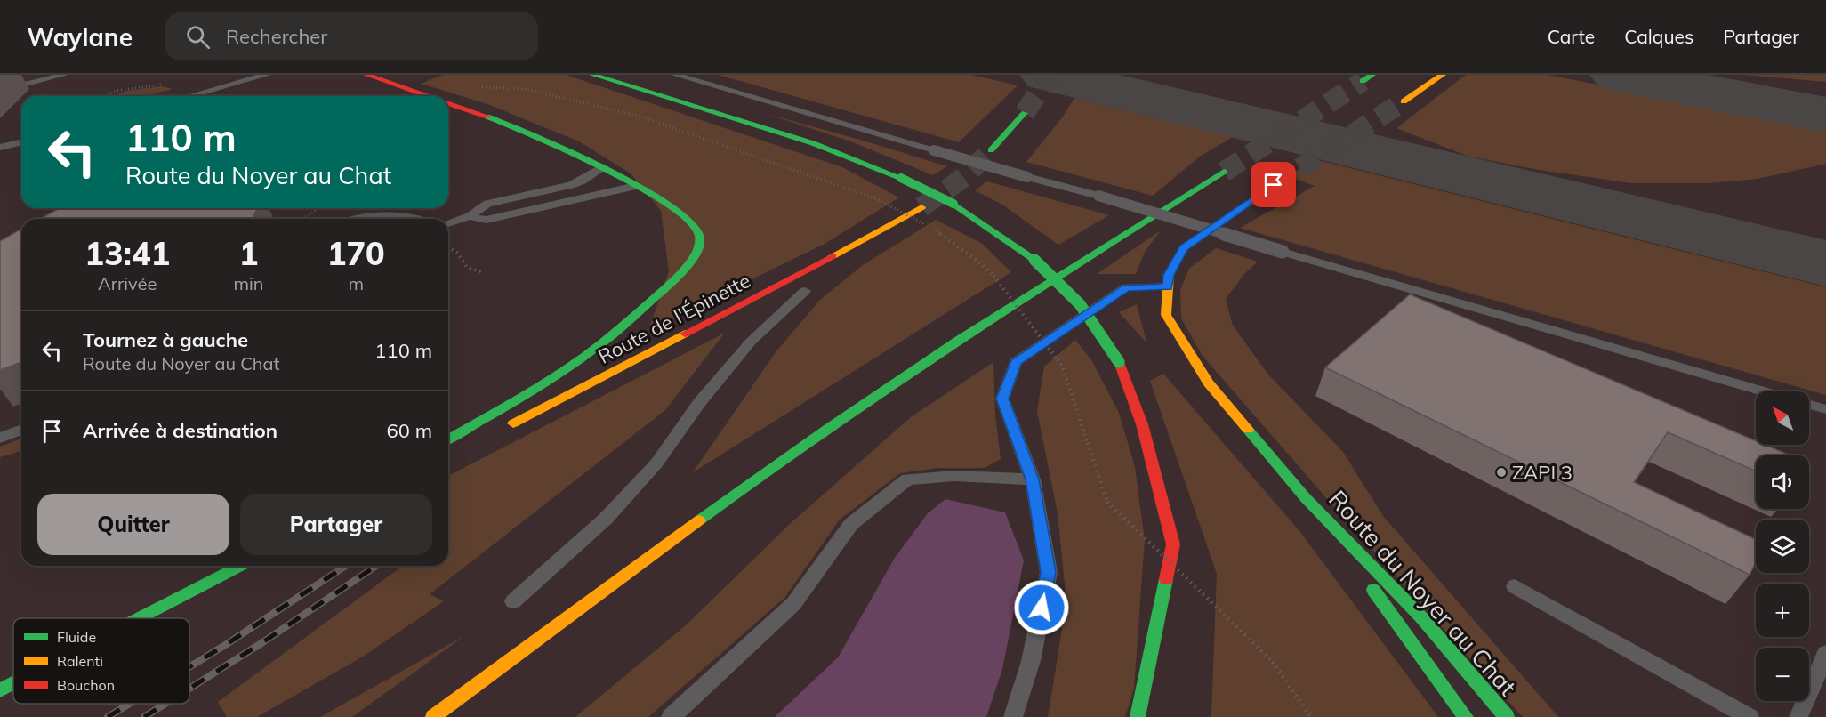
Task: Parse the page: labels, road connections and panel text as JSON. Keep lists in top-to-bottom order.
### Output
{
  "streets": {
    "main road": ["Route de l'Épinette", "Route du Noyer au Chat"]
  },
  "places": ["ZAPI 3"],
  "legend": ["Fluide", "Ralenti", "Bouchon"],
  "north": "top left",
  "page": {
    "header": "Waylane",
    "search": "Rechercher",
    "nav": ["Carte", "Calques", "Partager"],
    "turn": ["110 m", "Route du Noyer au Chat"],
    "eta": [
      "13:41",
      "Arrivée",
      "1",
      "min",
      "170",
      "m"
    ],
    "list": [
      {
        "name": "Tournez à gauche",
        "note": "Route du Noyer au Chat",
        "value": "110 m"
      },
      {
        "name": "Arrivée à destination",
        "value": "60 m"
      }
    ],
    "map_buttons": ["+", "−"],
    "buttons": ["Quitter", "Partager"]
  }
}
